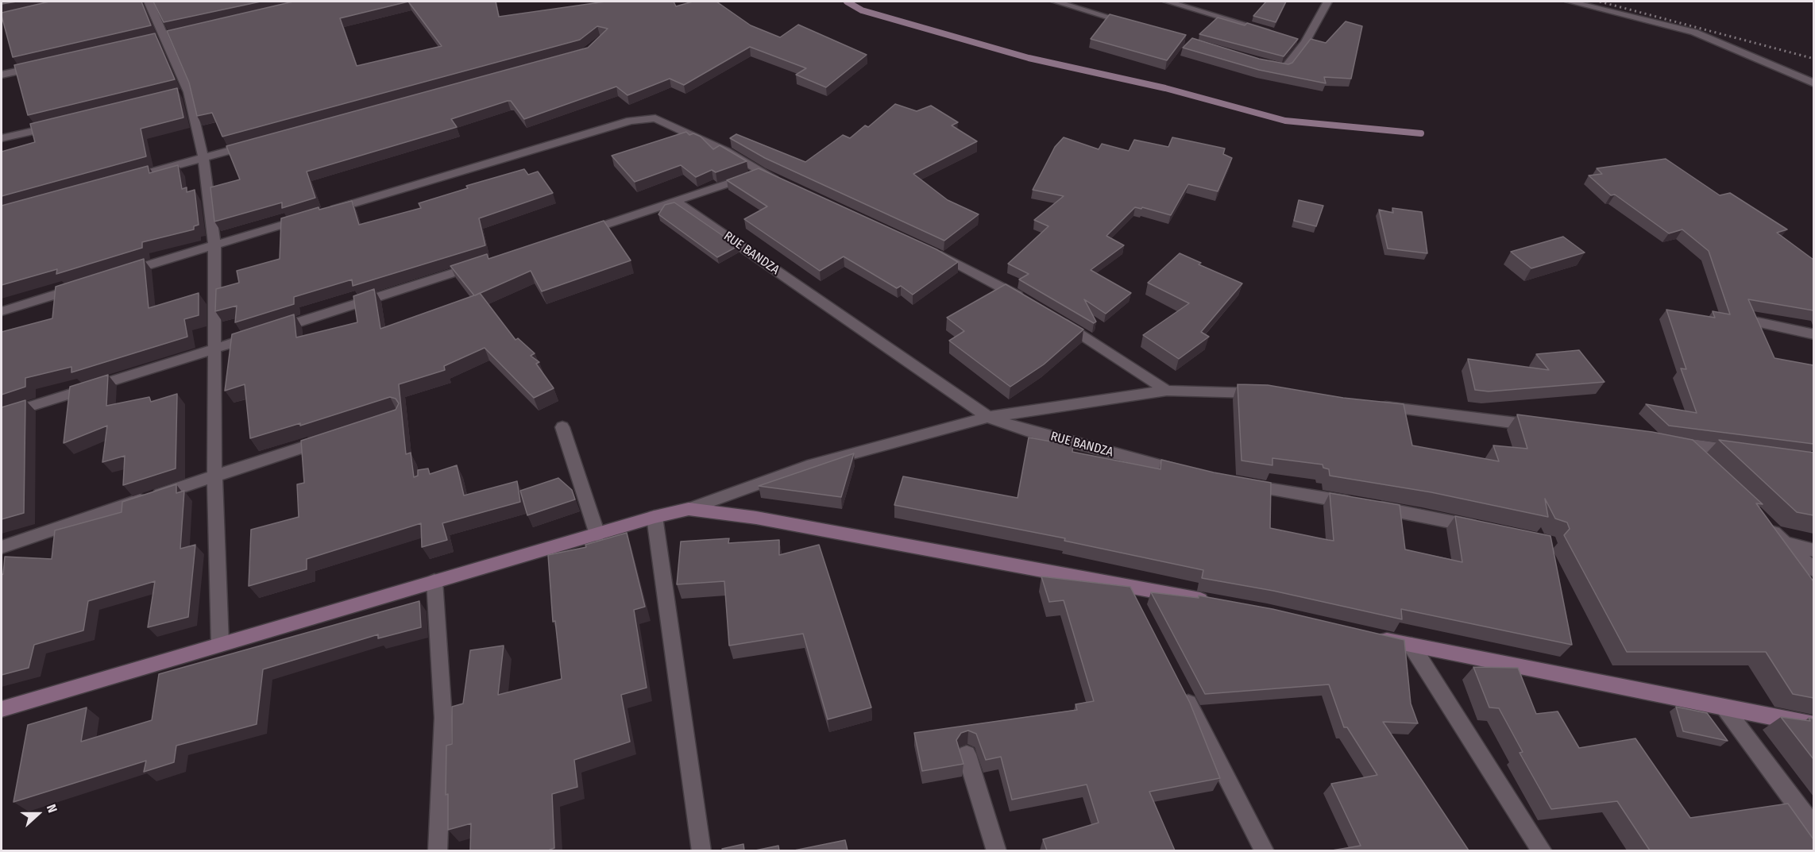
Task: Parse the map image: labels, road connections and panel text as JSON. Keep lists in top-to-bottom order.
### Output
{
  "streets": {
    "street": ["RUE BANDZA"]
  },
  "north": "right"
}
